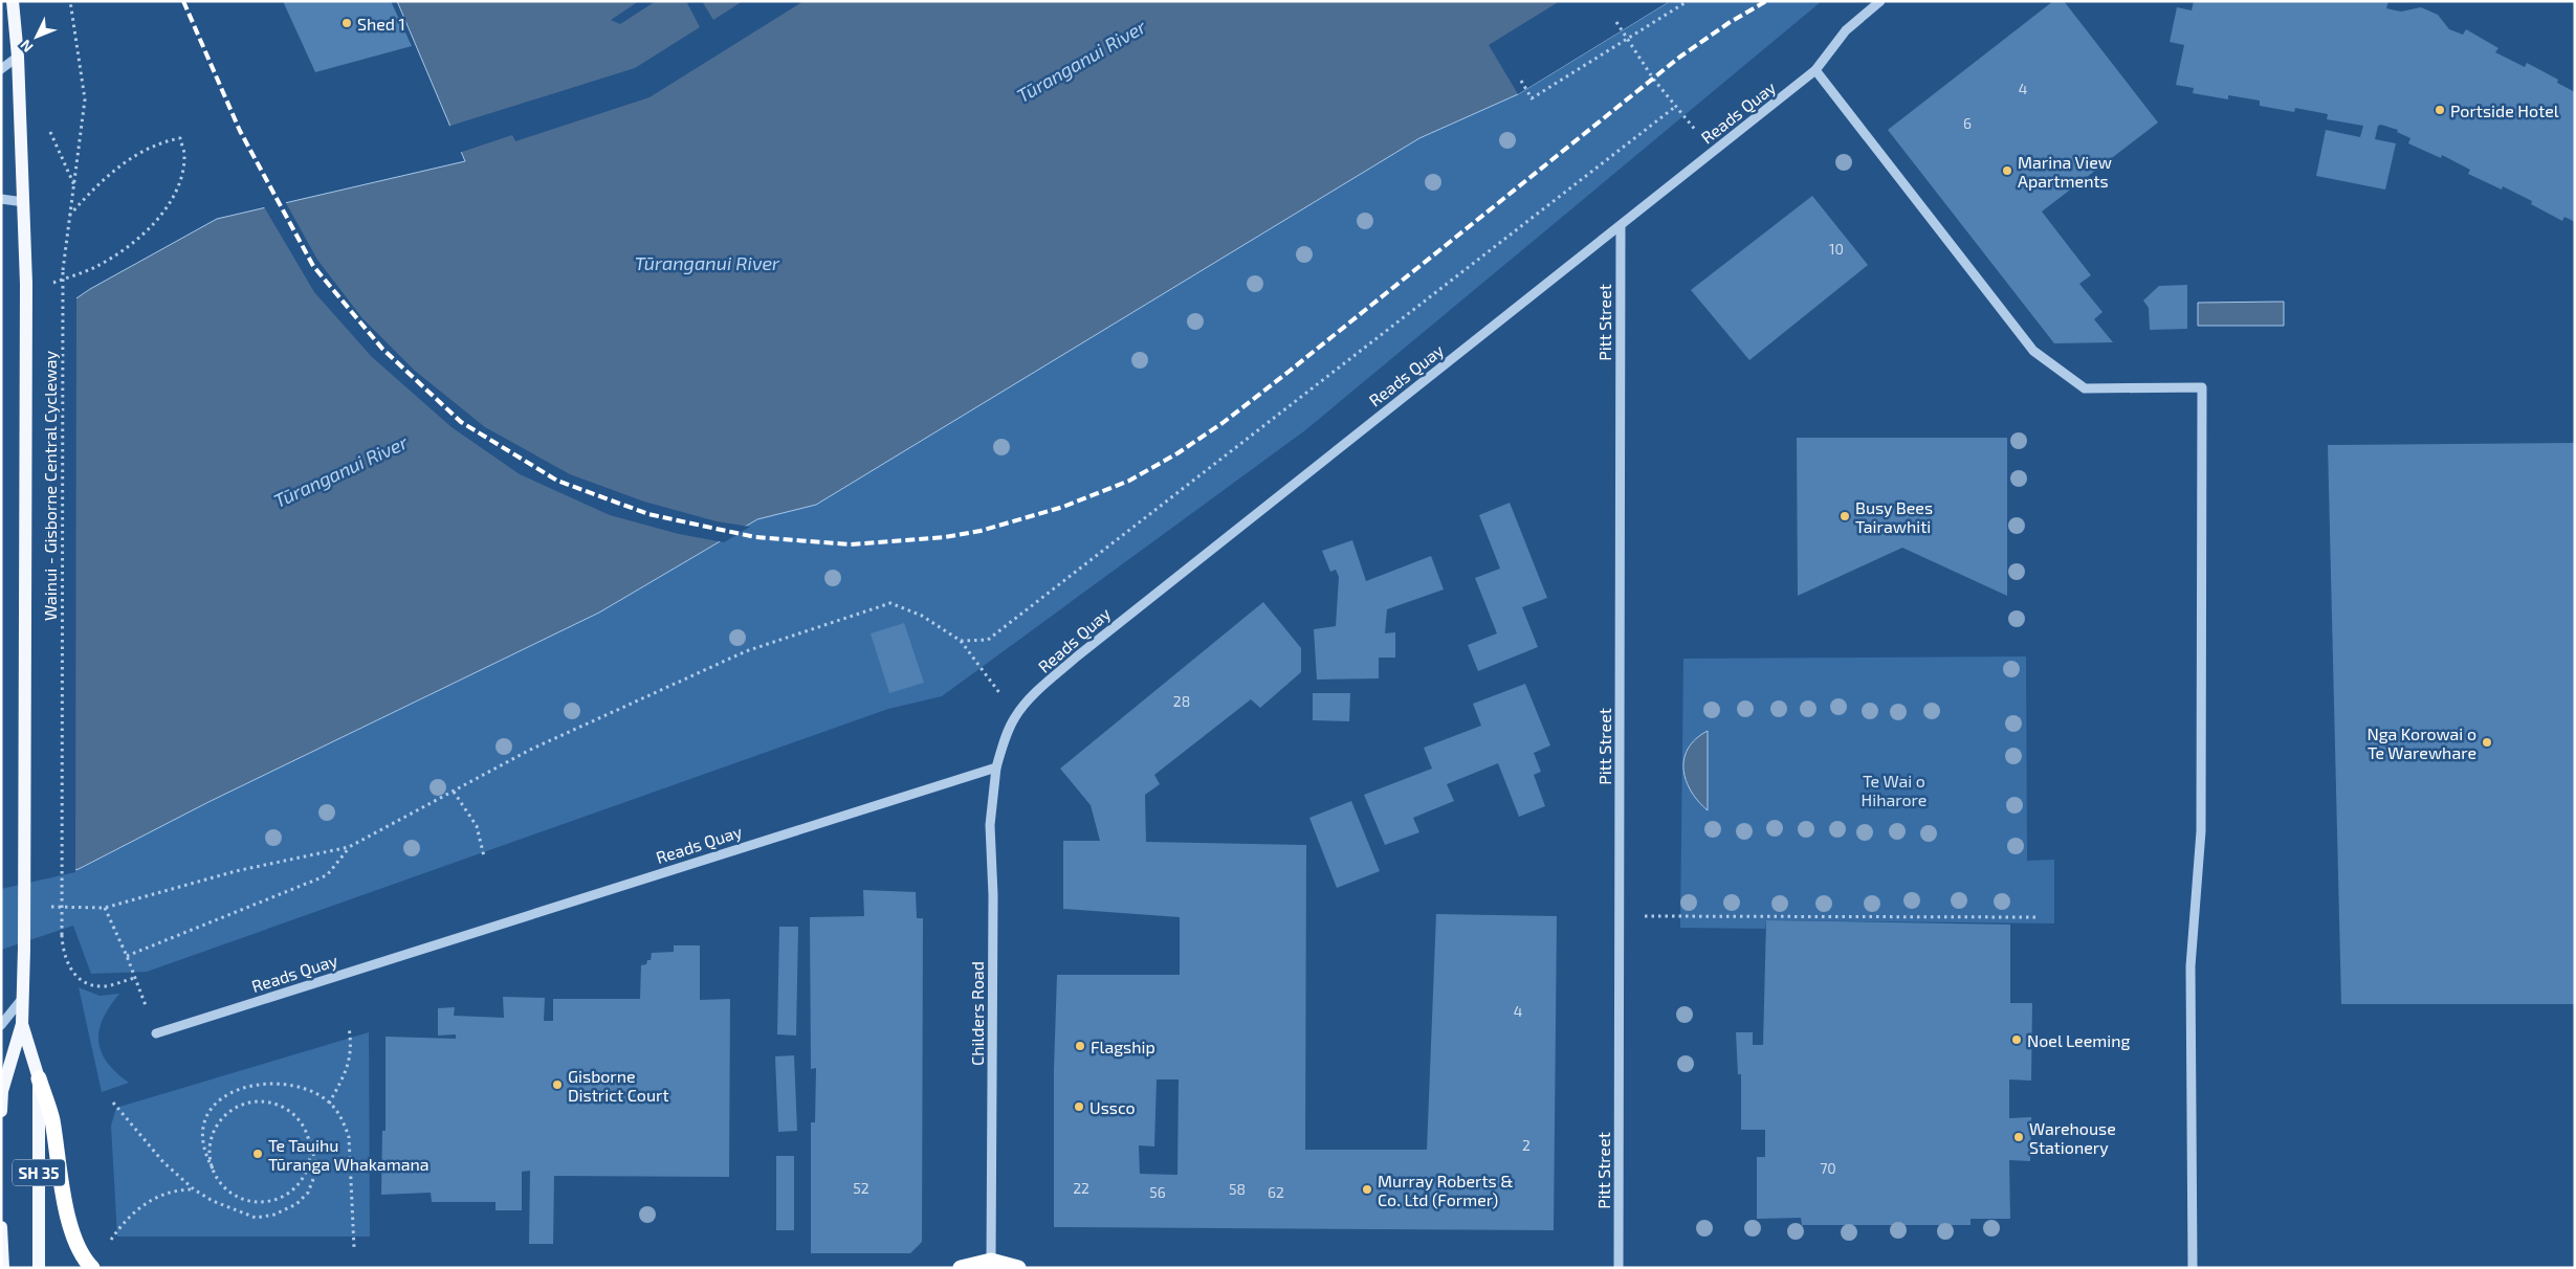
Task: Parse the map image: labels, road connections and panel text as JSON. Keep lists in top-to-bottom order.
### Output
{
  "streets": {
    "highway": ["SH 35"],
    "street": ["Reads Quay", "Pitt Street", "Childers Road"],
    "path": ["Wainui - Gisborne Central Cycleway"]
  },
  "crossings": [
    ["Reads Quay", "Pitt Street"],
    ["Reads Quay", "Childers Road"]
  ],
  "water": ["Tūranganui River"],
  "parks": ["Te Wai o Hiharore"],
  "places": [
    "Shed 1",
    "Portside Hotel",
    "Marina View Apartments",
    "Busy Bees Tairawhiti",
    "Nga Korowai o Te Warewhare",
    "Noel Leeming",
    "Flagship",
    "Gisborne District Court",
    "Ussco",
    "Warehouse Stationery",
    "Te Tauihu Tūranga Whakamana",
    "Murray Roberts & Co. Ltd (Former)"
  ],
  "house_numbers": [
    "4",
    "6",
    "10",
    "28",
    "4",
    "2",
    "70",
    "52",
    "22",
    "58",
    "56",
    "62"
  ],
  "north": "bottom left"
}
